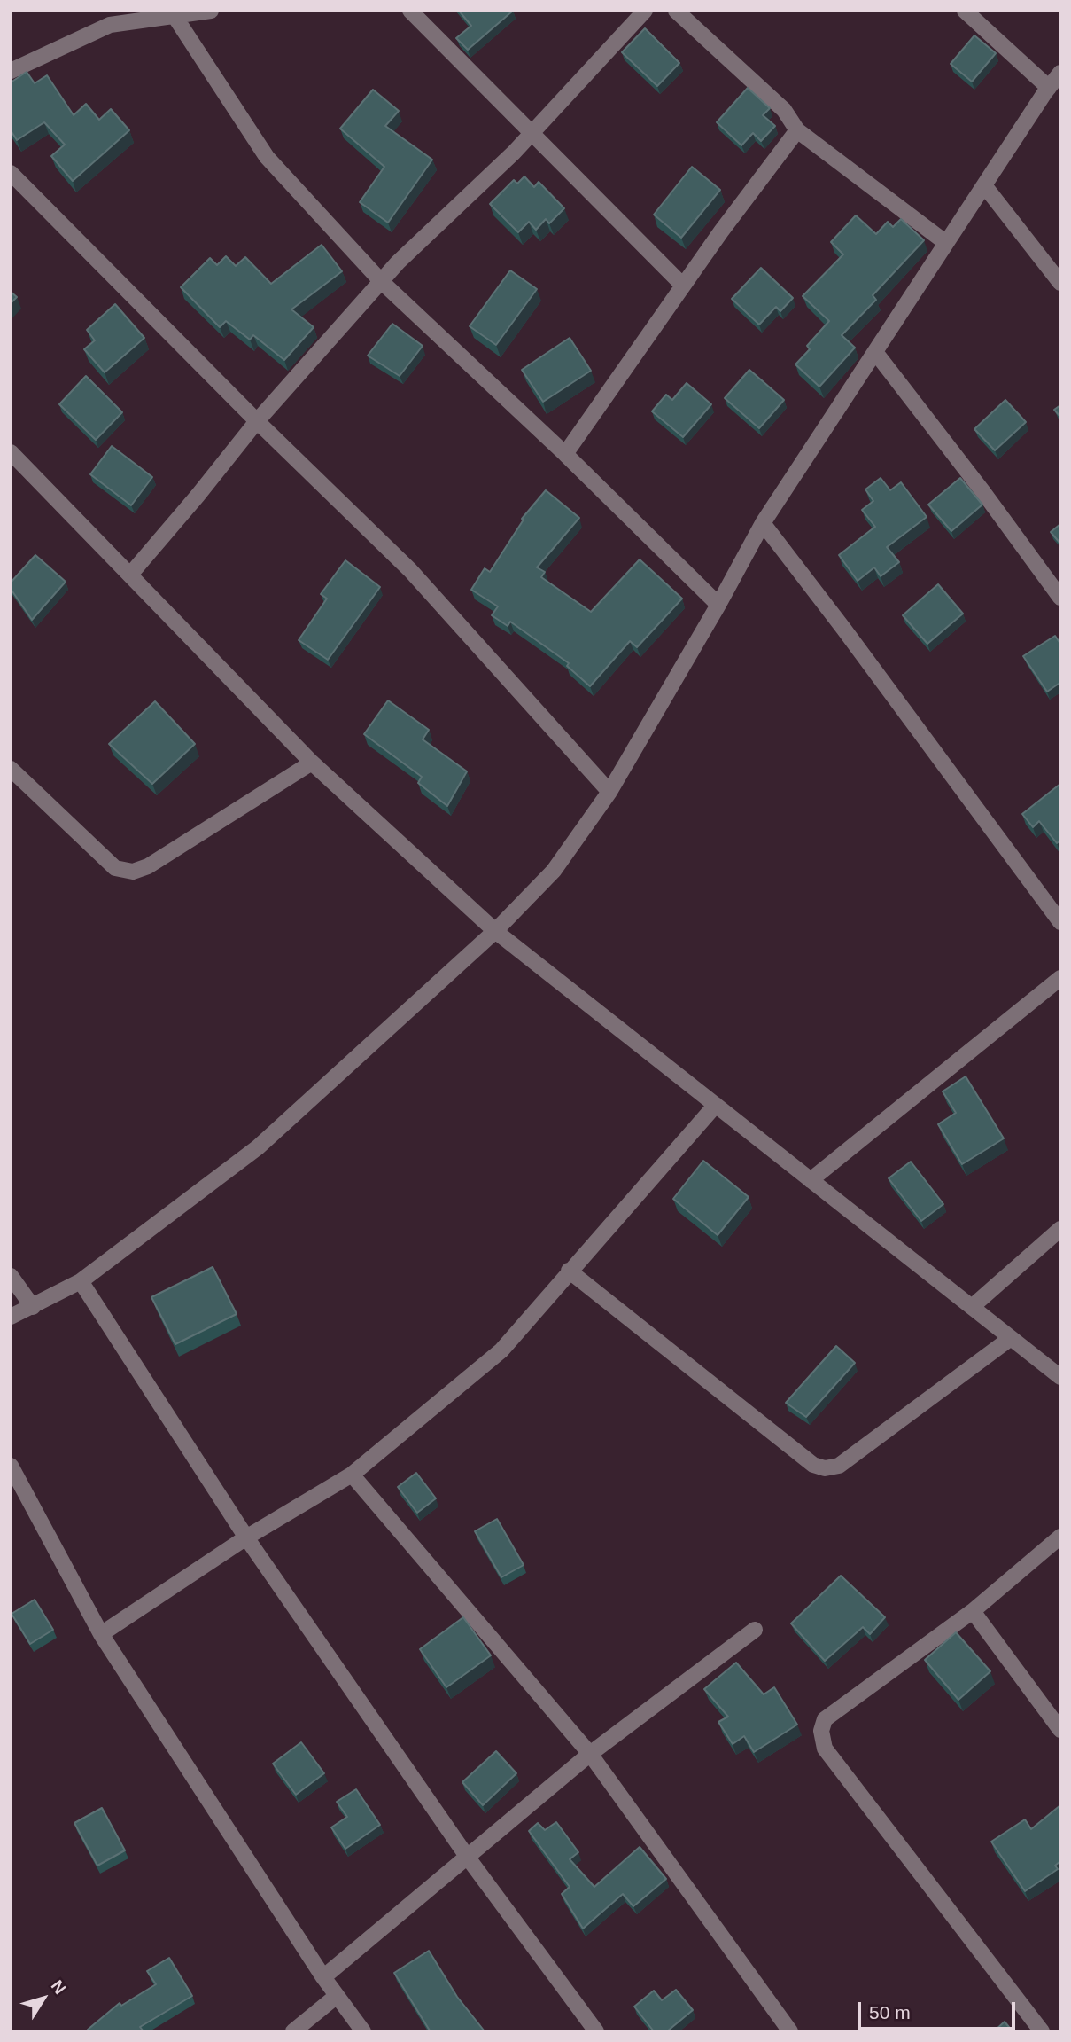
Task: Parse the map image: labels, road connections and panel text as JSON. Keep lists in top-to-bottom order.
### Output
{
  "scale_bar": "50 m",
  "north": "top right"
}
